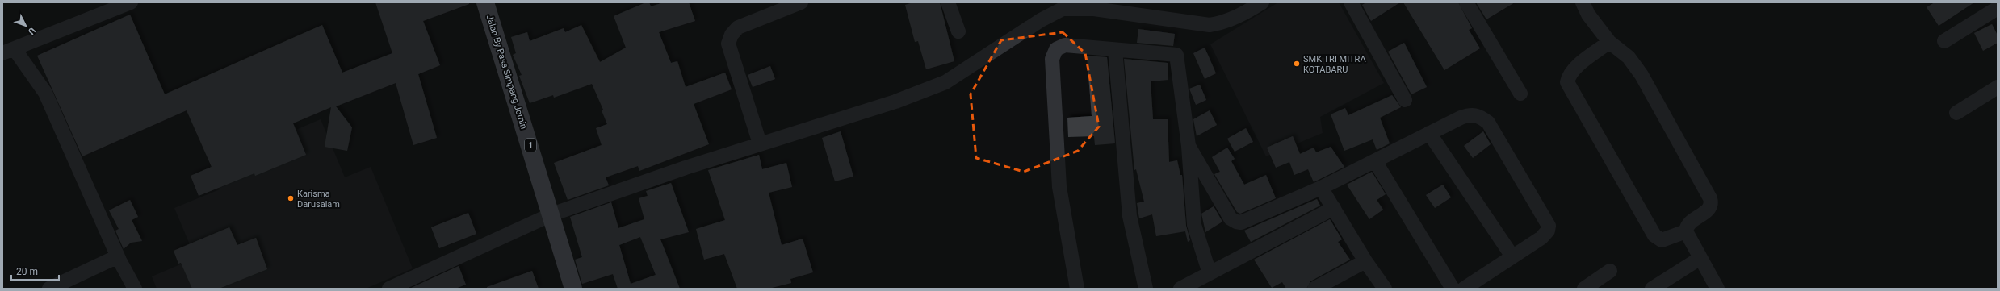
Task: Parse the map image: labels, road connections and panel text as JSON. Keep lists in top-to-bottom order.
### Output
{
  "streets": {
    "highway": ["Jalan By Pass Simpang Jomin", "1"]
  },
  "places": ["SMK TRI MITRA KOTABARU", "Karisma Darusalam"],
  "scale_bar": "20 m",
  "north": "bottom right"
}
